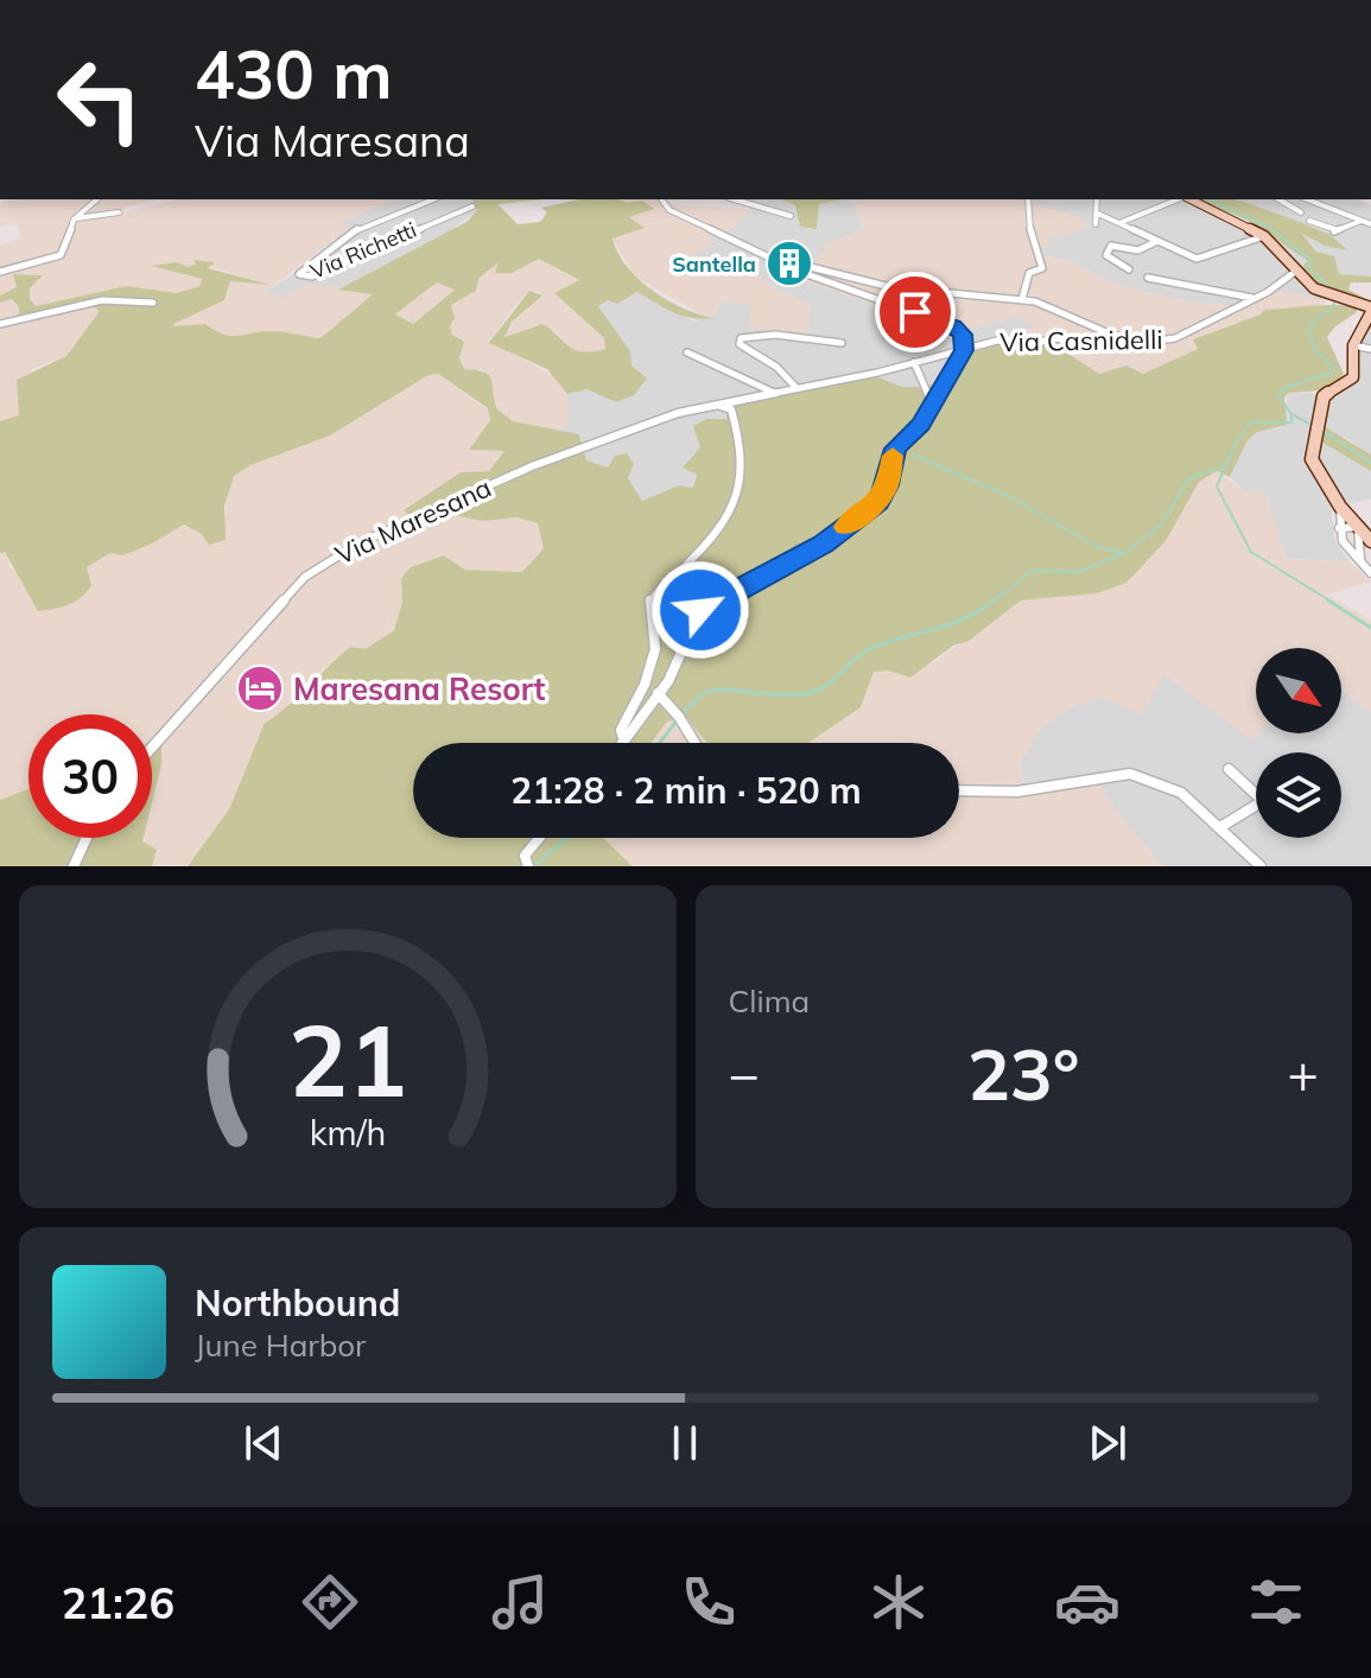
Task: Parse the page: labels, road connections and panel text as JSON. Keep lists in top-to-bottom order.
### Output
{
  "streets": {
    "street": ["Via Richetti", "Via Casnidelli", "Via Maresana"]
  },
  "crossings": [
    ["Via Casnidelli", "Via Maresana"]
  ],
  "places": {
    "building": ["Santella"],
    "hotel": ["Maresana Resort"]
  },
  "north": "bottom right",
  "page": {
    "turn": ["430 m", "Via Maresana"],
    "limit": "30",
    "trip": "21:28 · 2 min · 520 m",
    "tile": "Clima",
    "heat": ["−", "23°", "+"],
    "song": ["Northbound", "June Harbor"],
    "tabs": "21:26",
    "gauge": ["21", "km/h"]
  }
}
